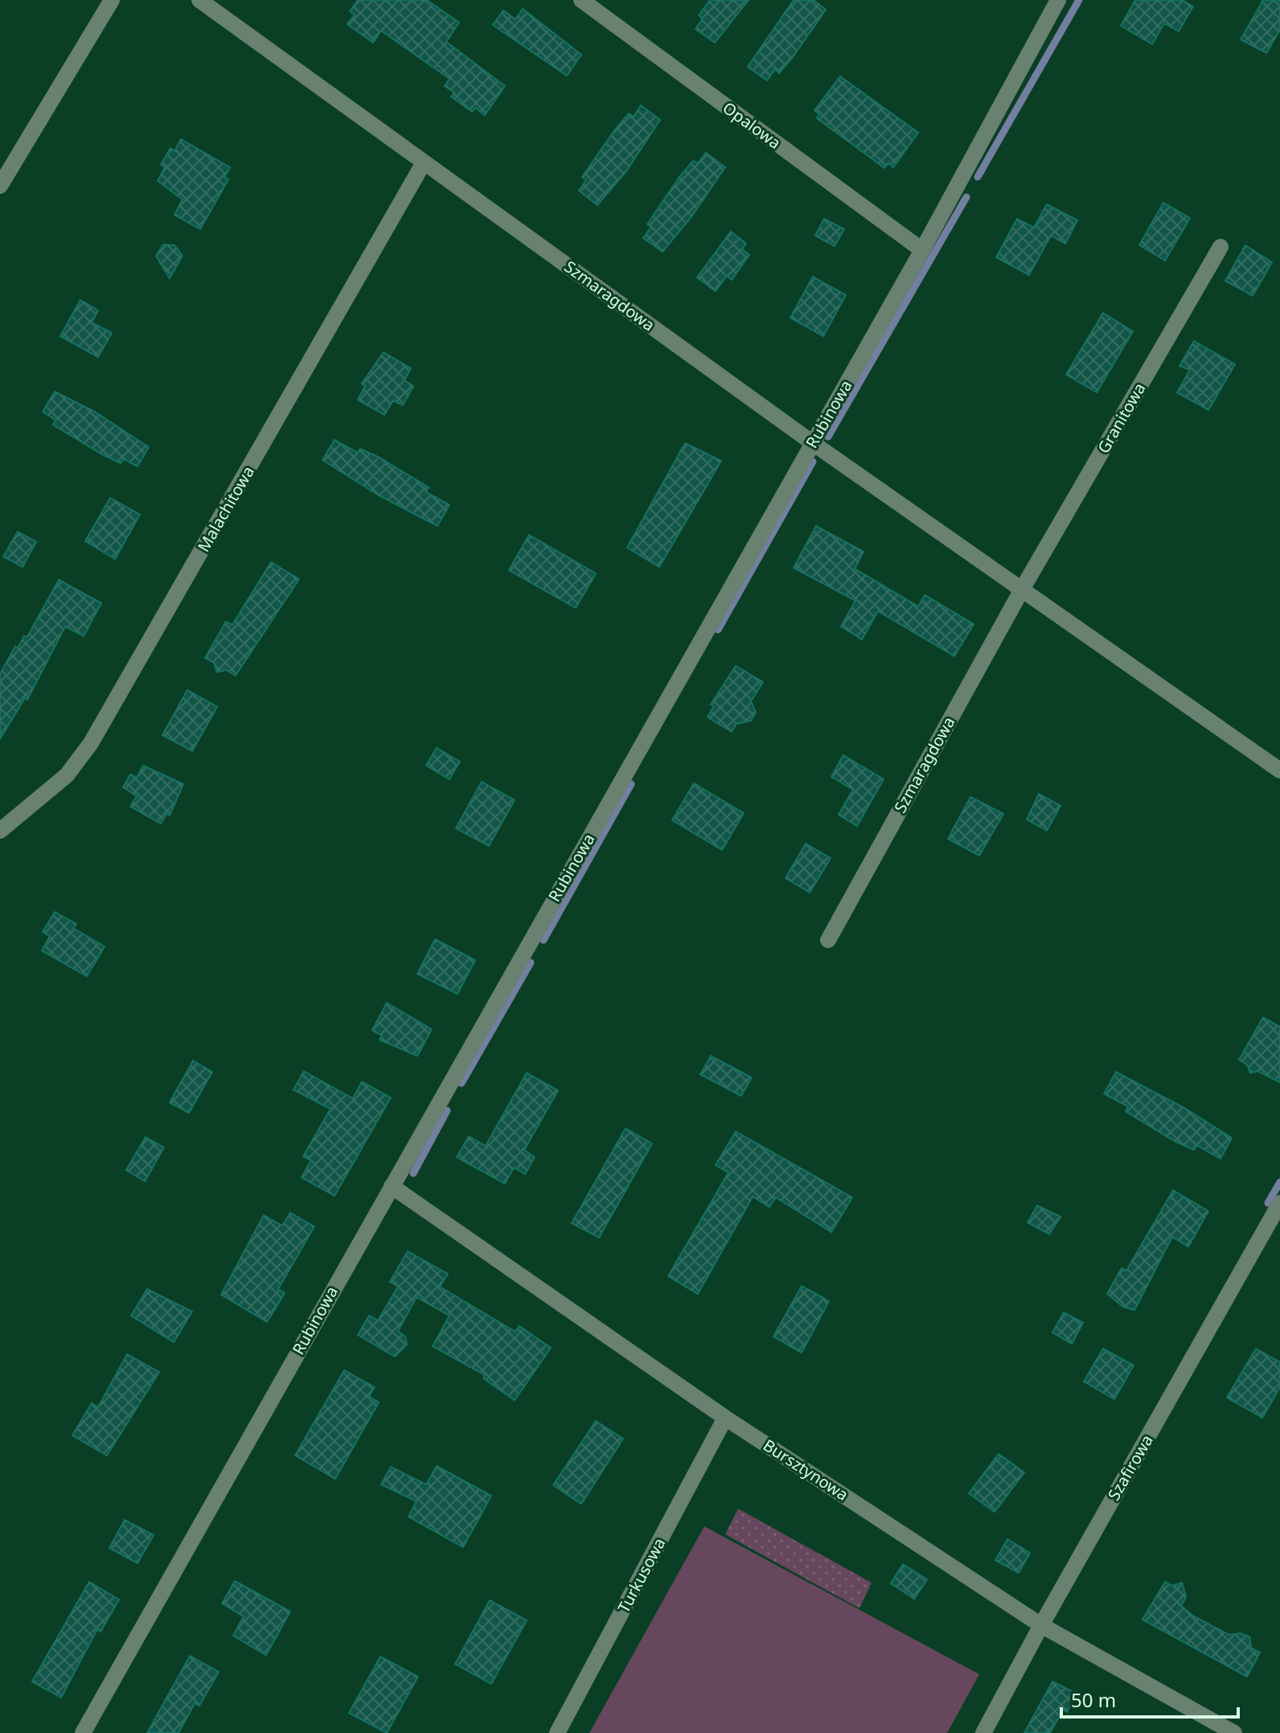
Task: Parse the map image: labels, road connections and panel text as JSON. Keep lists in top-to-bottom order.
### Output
{
  "streets": {
    "street": [
      "Opalowa",
      "Szmaragdowa",
      "Rubinowa",
      "Granitowa",
      "Malachitowa",
      "Szafirowa",
      "Bursztynowa",
      "Turkusowa"
    ]
  },
  "crossings": [
    ["Opalowa", "Rubinowa"],
    ["Szmaragdowa", "Rubinowa"],
    ["Szmaragdowa", "Granitowa"],
    ["Szmaragdowa", "Malachitowa"],
    ["Rubinowa", "Bursztynowa"],
    ["Szafirowa", "Bursztynowa"],
    ["Bursztynowa", "Turkusowa"]
  ],
  "scale_bar": "50 m"
}
